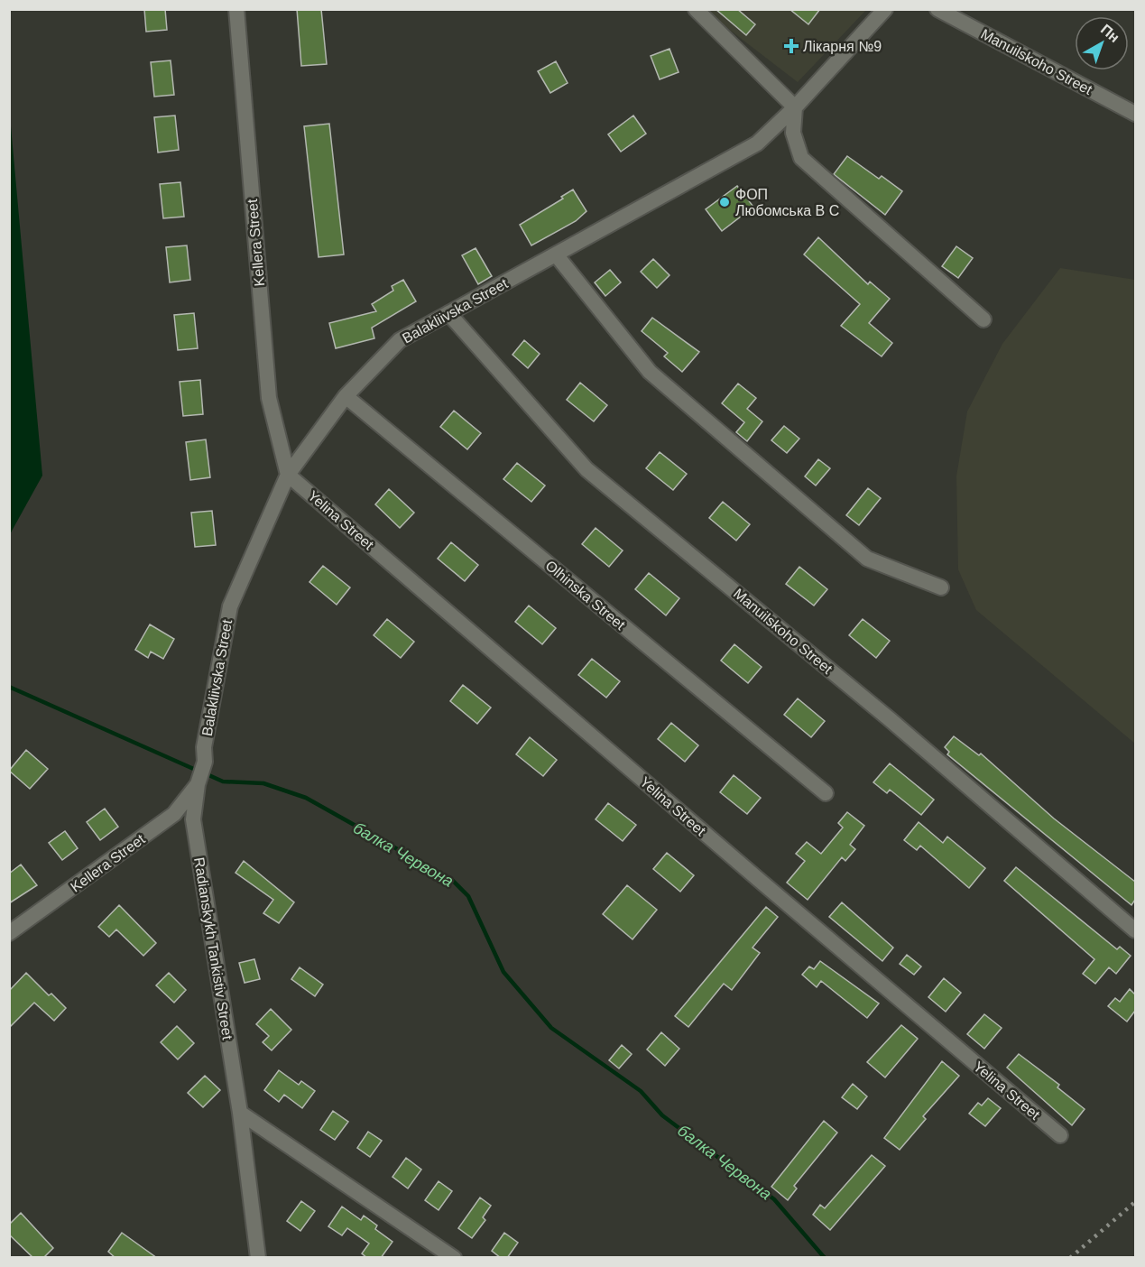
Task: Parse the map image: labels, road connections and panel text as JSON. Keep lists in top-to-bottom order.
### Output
{
  "streets": {
    "street": [
      "Manuilskoho Street",
      "Kellera Street",
      "Balakliivska Street",
      "Yelina Street",
      "Olhinska Street",
      "Radianskykh Tankistiv Street"
    ]
  },
  "crossings": [
    ["Manuilskoho Street", "Balakliivska Street"],
    ["Kellera Street", "Balakliivska Street"],
    ["Kellera Street", "Yelina Street"],
    ["Kellera Street", "Radianskykh Tankistiv Street"],
    ["Balakliivska Street", "Yelina Street"],
    ["Balakliivska Street", "Olhinska Street"],
    ["Balakliivska Street", "Radianskykh Tankistiv Street"]
  ],
  "water": ["балка Червона"],
  "places": {
    "health": ["Лікарня №9"],
    "other": ["ФОП Любомська В С"]
  },
  "north": "top right"
}
